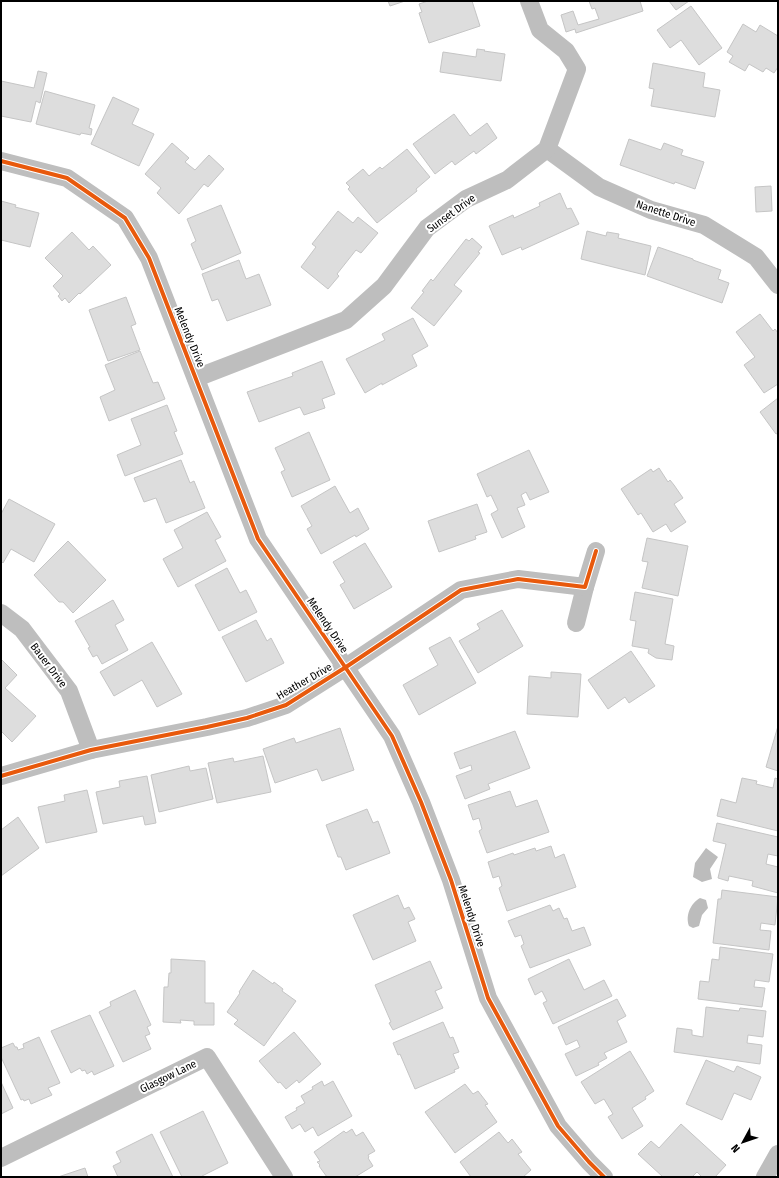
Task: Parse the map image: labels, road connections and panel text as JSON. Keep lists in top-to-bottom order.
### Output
{
  "streets": {
    "street": [
      "Sunset Drive",
      "Nanette Drive",
      "Melendy Drive",
      "Bauer Drive",
      "Heather Drive",
      "Glasgow Lane"
    ]
  },
  "crossings": [
    ["Sunset Drive", "Nanette Drive"],
    ["Sunset Drive", "Melendy Drive"],
    ["Melendy Drive", "Heather Drive"],
    ["Bauer Drive", "Heather Drive"]
  ],
  "north": "bottom left"
}
